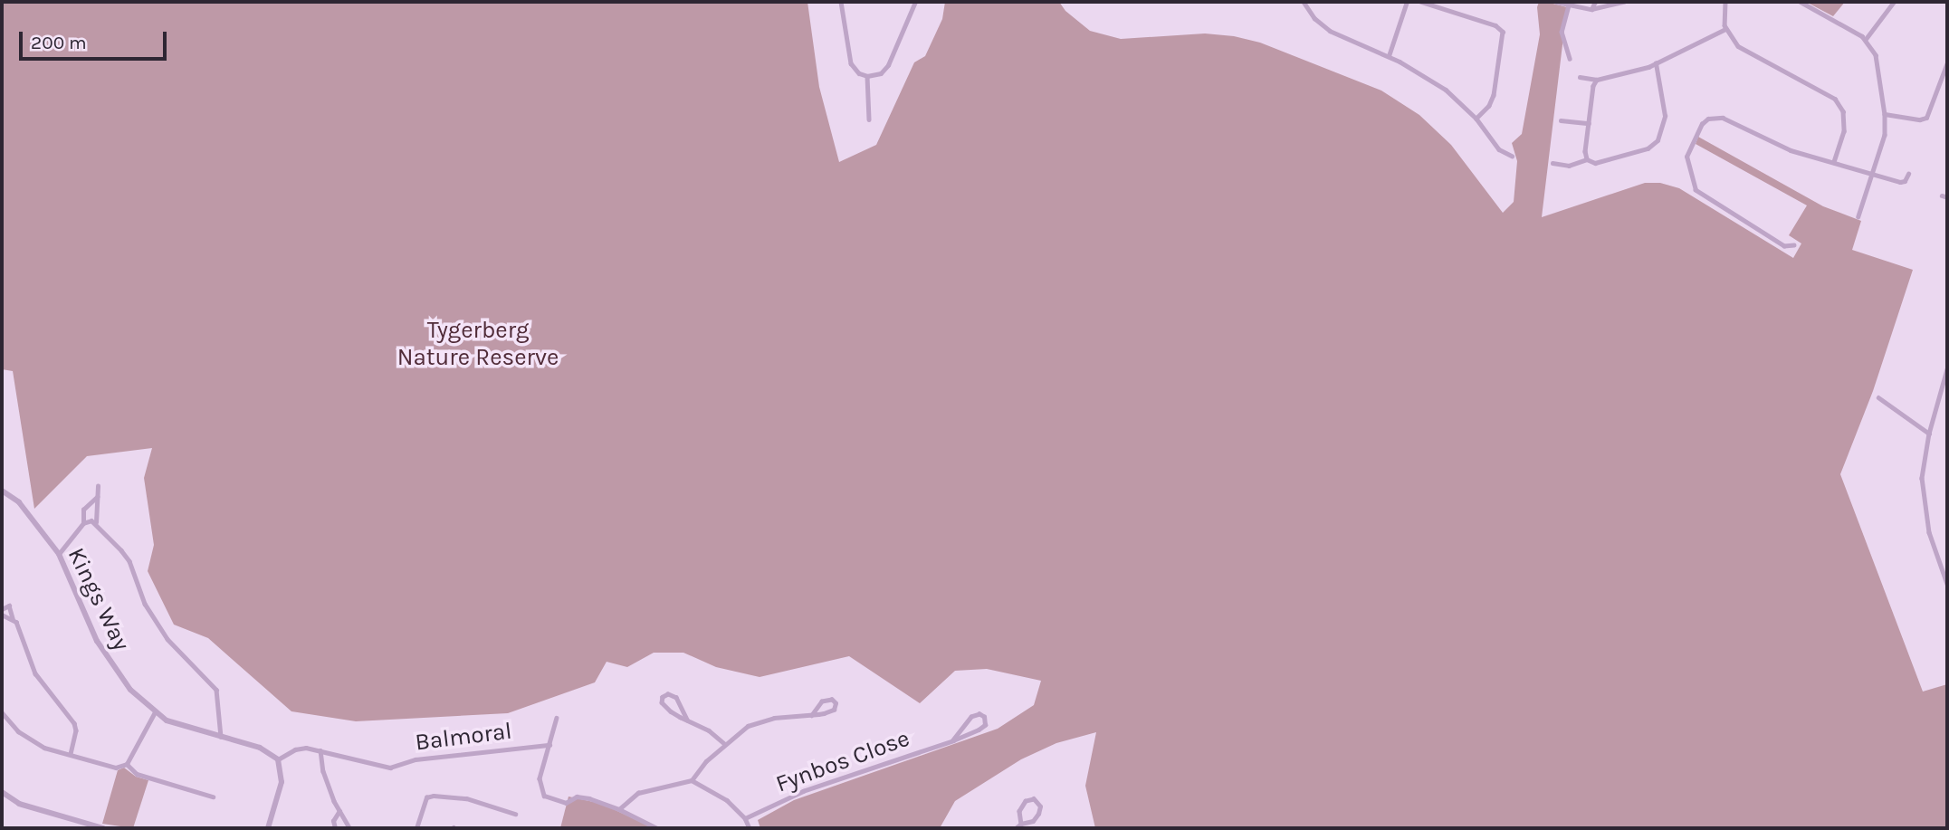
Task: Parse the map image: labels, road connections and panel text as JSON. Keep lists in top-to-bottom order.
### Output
{
  "streets": {
    "street": ["Kings Way", "Balmoral", "Fynbos Close"]
  },
  "parks": ["Tygerberg Nature Reserve"],
  "scale_bar": "200 m"
}
